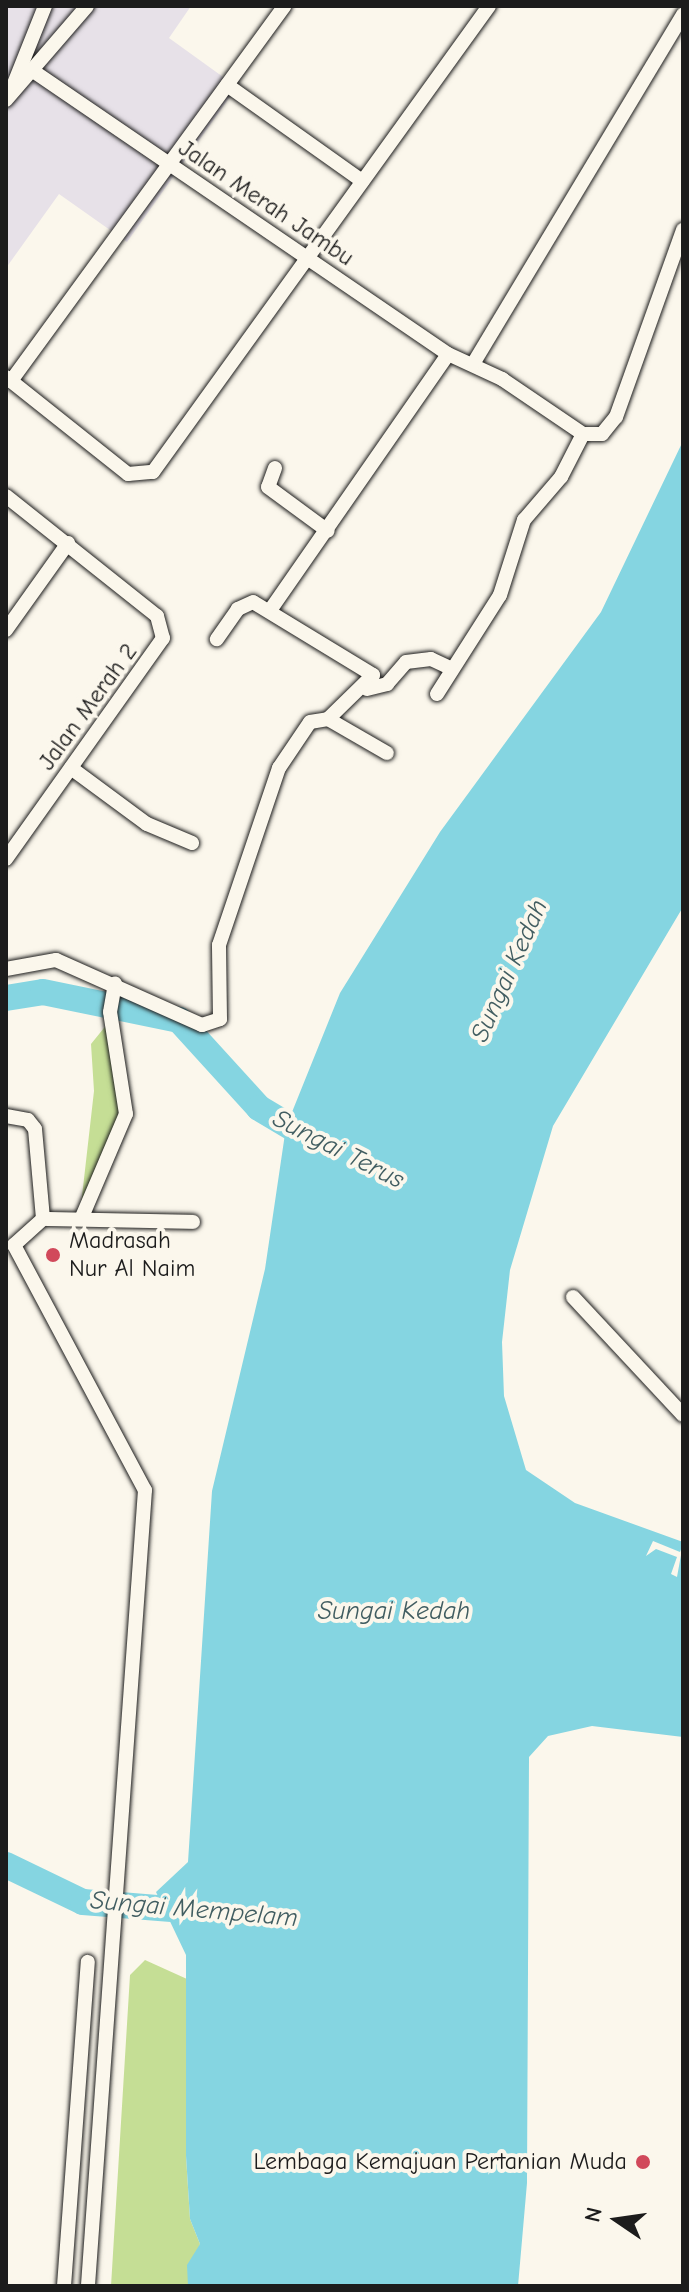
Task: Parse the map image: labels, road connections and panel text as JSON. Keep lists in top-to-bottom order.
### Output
{
  "streets": {
    "street": ["Jalan Merah Jambu", "Jalan Merah 2"]
  },
  "water": ["Sungai Kedah", "Sungai Terus", "Sungai Mempelam"],
  "places": ["Madrasah Nur Al Naim", "Lembaga Kemajuan Pertanian Muda"],
  "north": "left"
}
